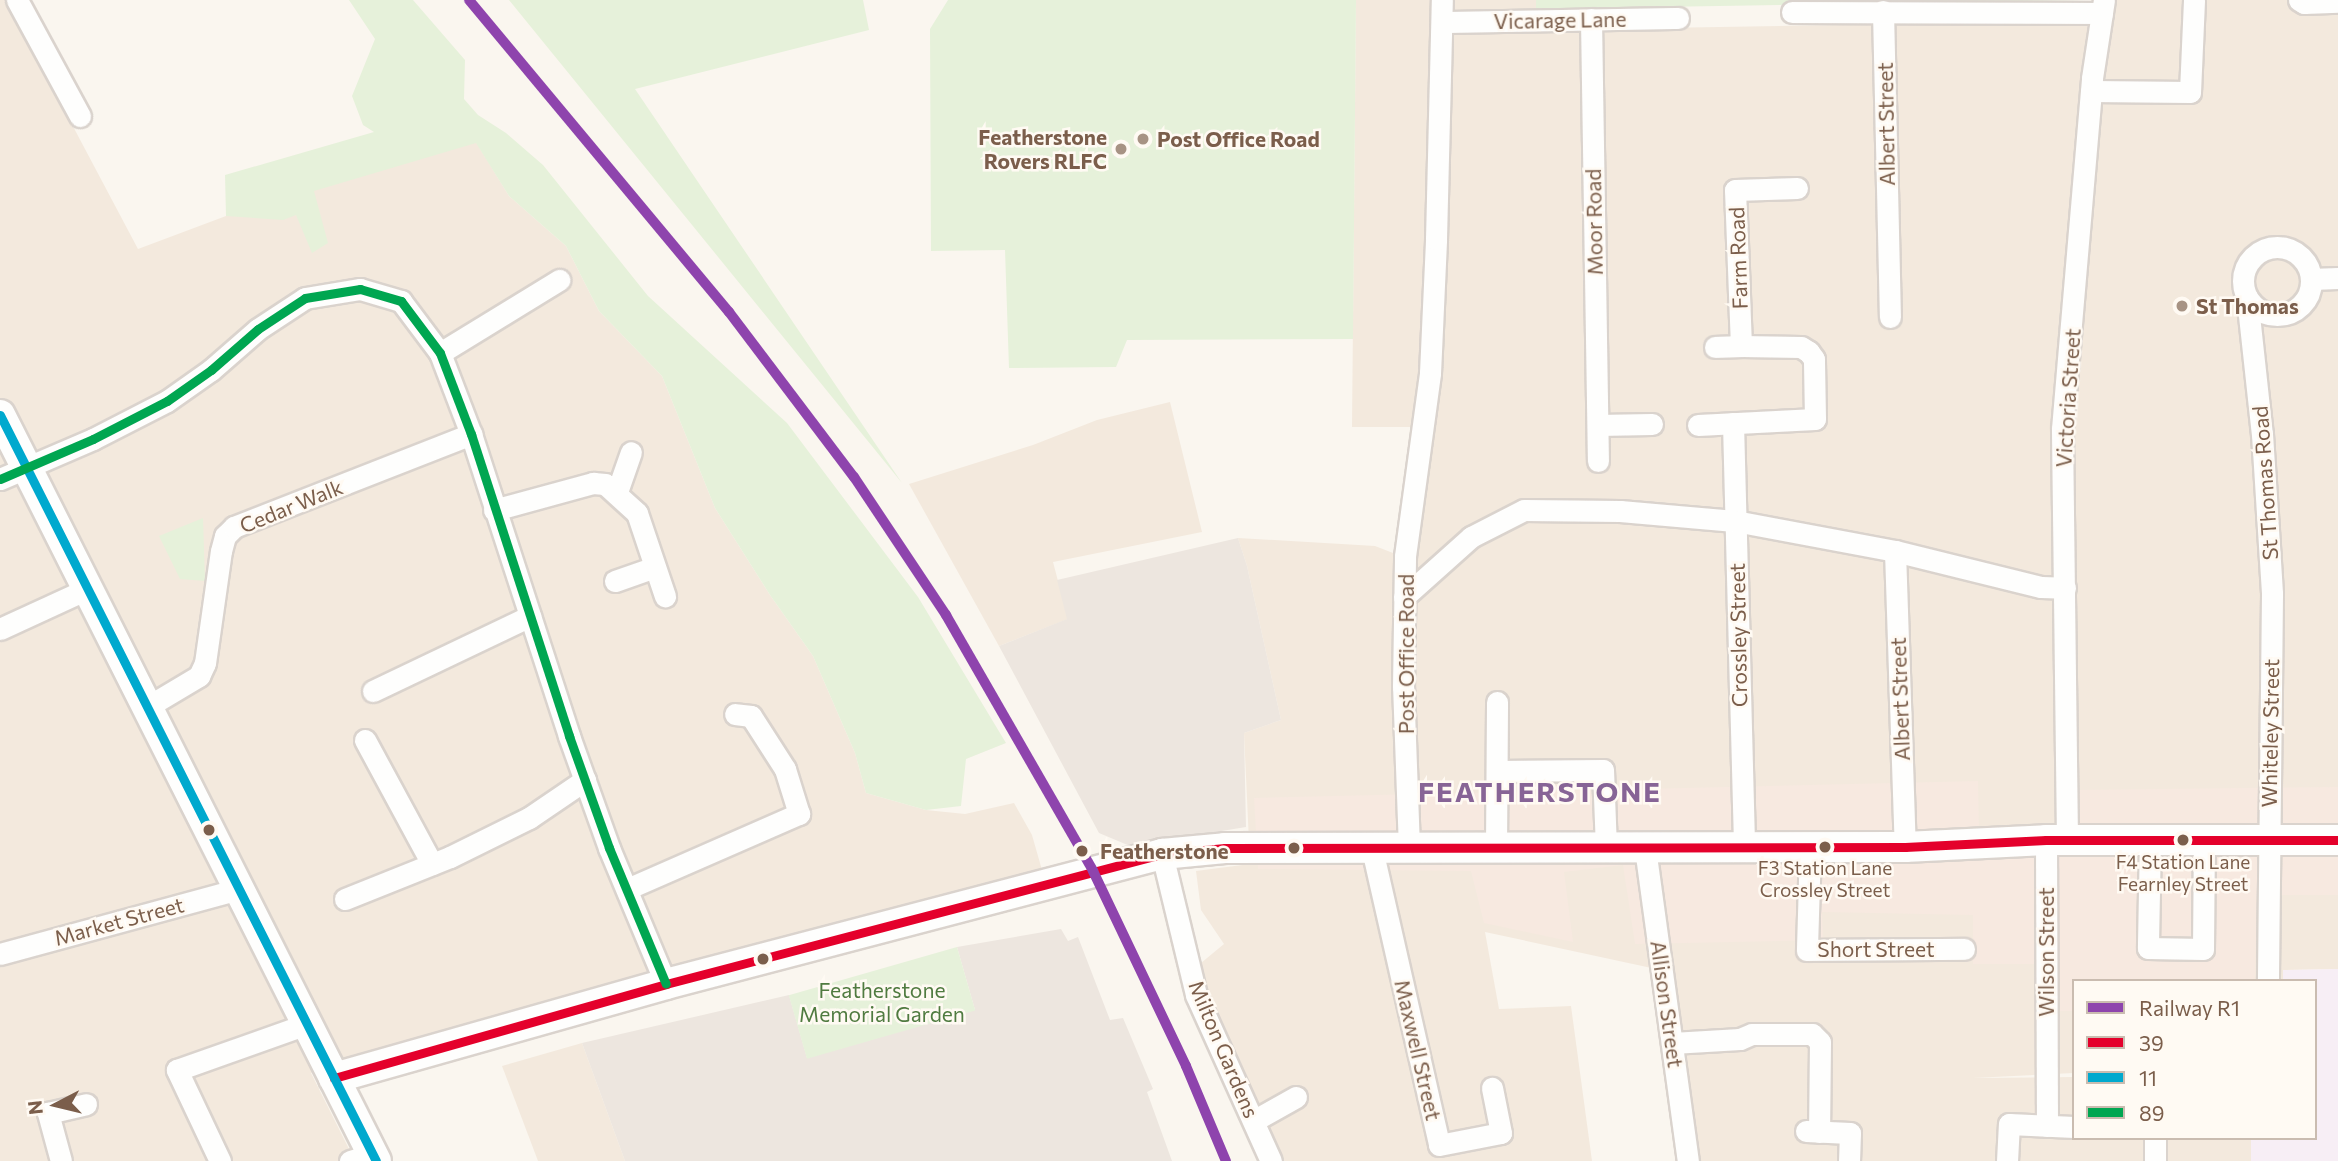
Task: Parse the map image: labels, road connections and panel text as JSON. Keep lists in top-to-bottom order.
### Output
{
  "streets": {
    "street": [
      "Vicarage Lane",
      "Albert Street",
      "Moor Road",
      "Farm Road",
      "Victoria Street",
      "St Thomas Road",
      "Cedar Walk",
      "Crossley Street",
      "Post Office Road",
      "Whiteley Street",
      "Market Street",
      "Short Street",
      "Wilson Street",
      "Allison Street",
      "Milton Gardens",
      "Maxwell Street"
    ]
  },
  "crossings": [
    ["Vicarage Lane", "Moor Road"],
    ["Vicarage Lane", "Post Office Road"],
    ["Victoria Street", "Wilson Street"],
    ["St Thomas Road", "Whiteley Street"]
  ],
  "districts": ["FEATHERSTONE"],
  "parks": ["Featherstone Memorial Garden"],
  "places": [
    "Post Office Road",
    "Featherstone Rovers RLFC",
    "St Thomas",
    "F4 Station Lane Fearnley Street",
    "F3 Station Lane Crossley Street",
    "Featherstone"
  ],
  "lines": [
    "rail line R1",
    "transit line 89",
    "transit line 11",
    "transit line 39"
  ],
  "legend": [
    "Railway R1",
    "39",
    "11",
    "89"
  ],
  "north": "left"
}
